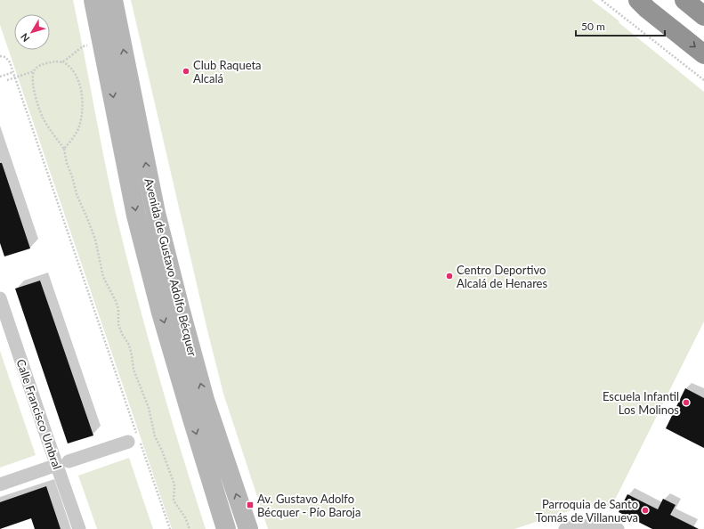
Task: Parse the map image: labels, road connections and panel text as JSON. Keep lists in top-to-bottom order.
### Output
{
  "streets": {
    "street": ["Avenida de Gustavo Adolfo Bécquer", "Calle Francisco Umbral"]
  },
  "places": {
    "other": [
      "Club Raqueta Alcalá",
      "Centro Deportivo Alcalá de Henares",
      "Escuela Infantil Los Molinos",
      "Parroquia de Santo Tomás de Villanueva"
    ],
    "transit": ["Av. Gustavo Adolfo Bécquer - Pío Baroja"]
  },
  "scale_bar": "50 m",
  "north": "bottom left"
}
